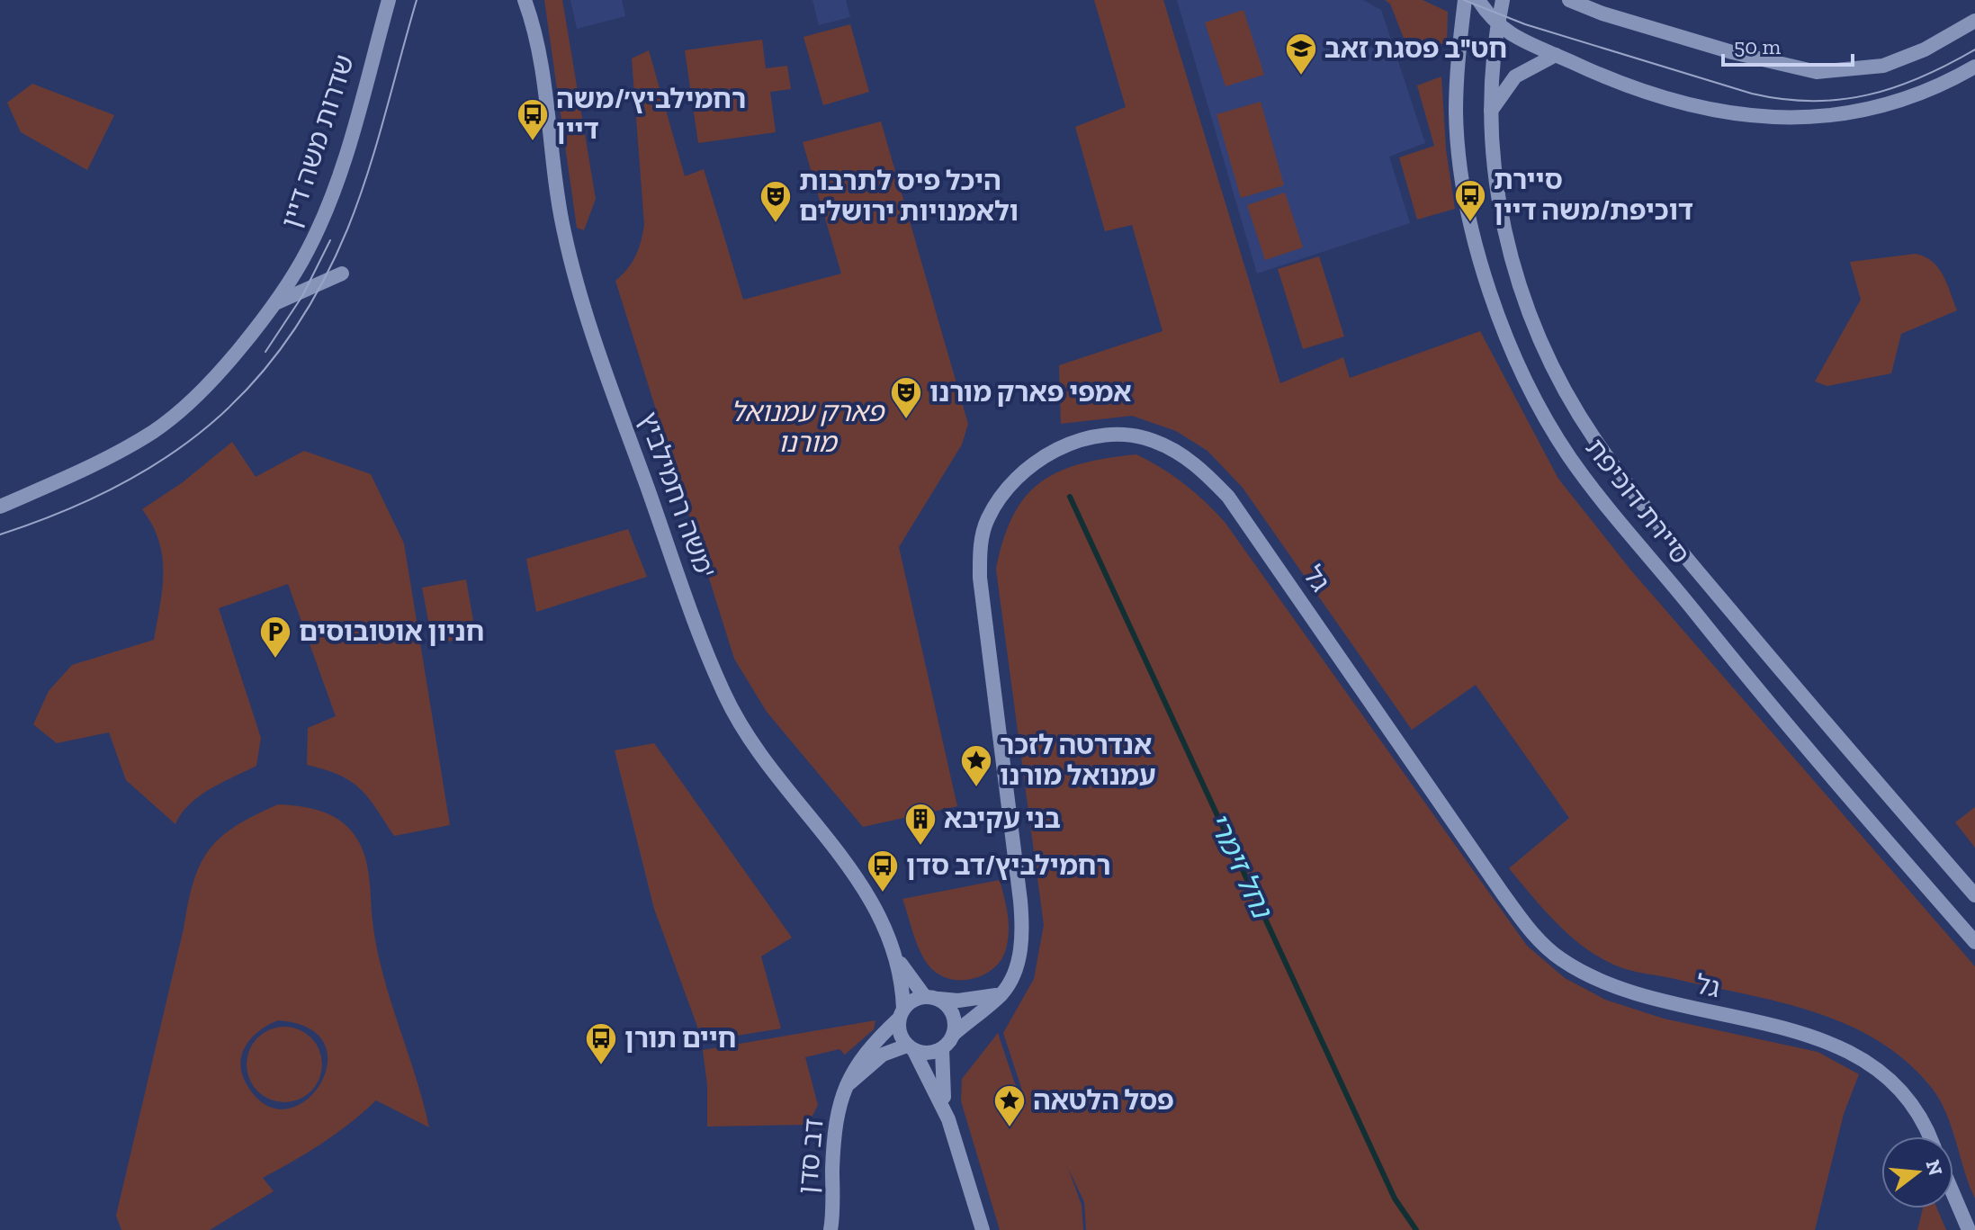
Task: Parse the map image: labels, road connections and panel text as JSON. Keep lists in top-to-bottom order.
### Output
{
  "streets": {
    "street": [
      "שדרות משה דיין",
      "משה רחמילביץ'",
      "סיירת דוכיפת",
      "גל",
      "דב סדן"
    ]
  },
  "crossings": [
    ["משה רחמילביץ'", "גל"],
    ["משה רחמילביץ'", "דב סדן"],
    ["גל", "דב סדן"]
  ],
  "water": ["נחל זימרי"],
  "parks": ["פארק עמנואל מורנו"],
  "places": {
    "school or university": ["חט\"ב פסגת זאב"],
    "bus stop": [
      "רחמילביץ׳/משה דיין",
      "סיירת דוכיפת/משה דיין",
      "רחמילביץ/דב סדן",
      "חיים תורן"
    ],
    "theatre": ["היכל פיס לתרבות ולאמנויות ירושלים", "אמפי פארק מורנו"],
    "parking": ["חניון אוטובוסים"],
    "place": ["אנדרטה לזכר עמנואל מורנו", "פסל הלטאה"],
    "building": ["בני עקיבא"]
  },
  "scale_bar": "50 m",
  "north": "right"
}
